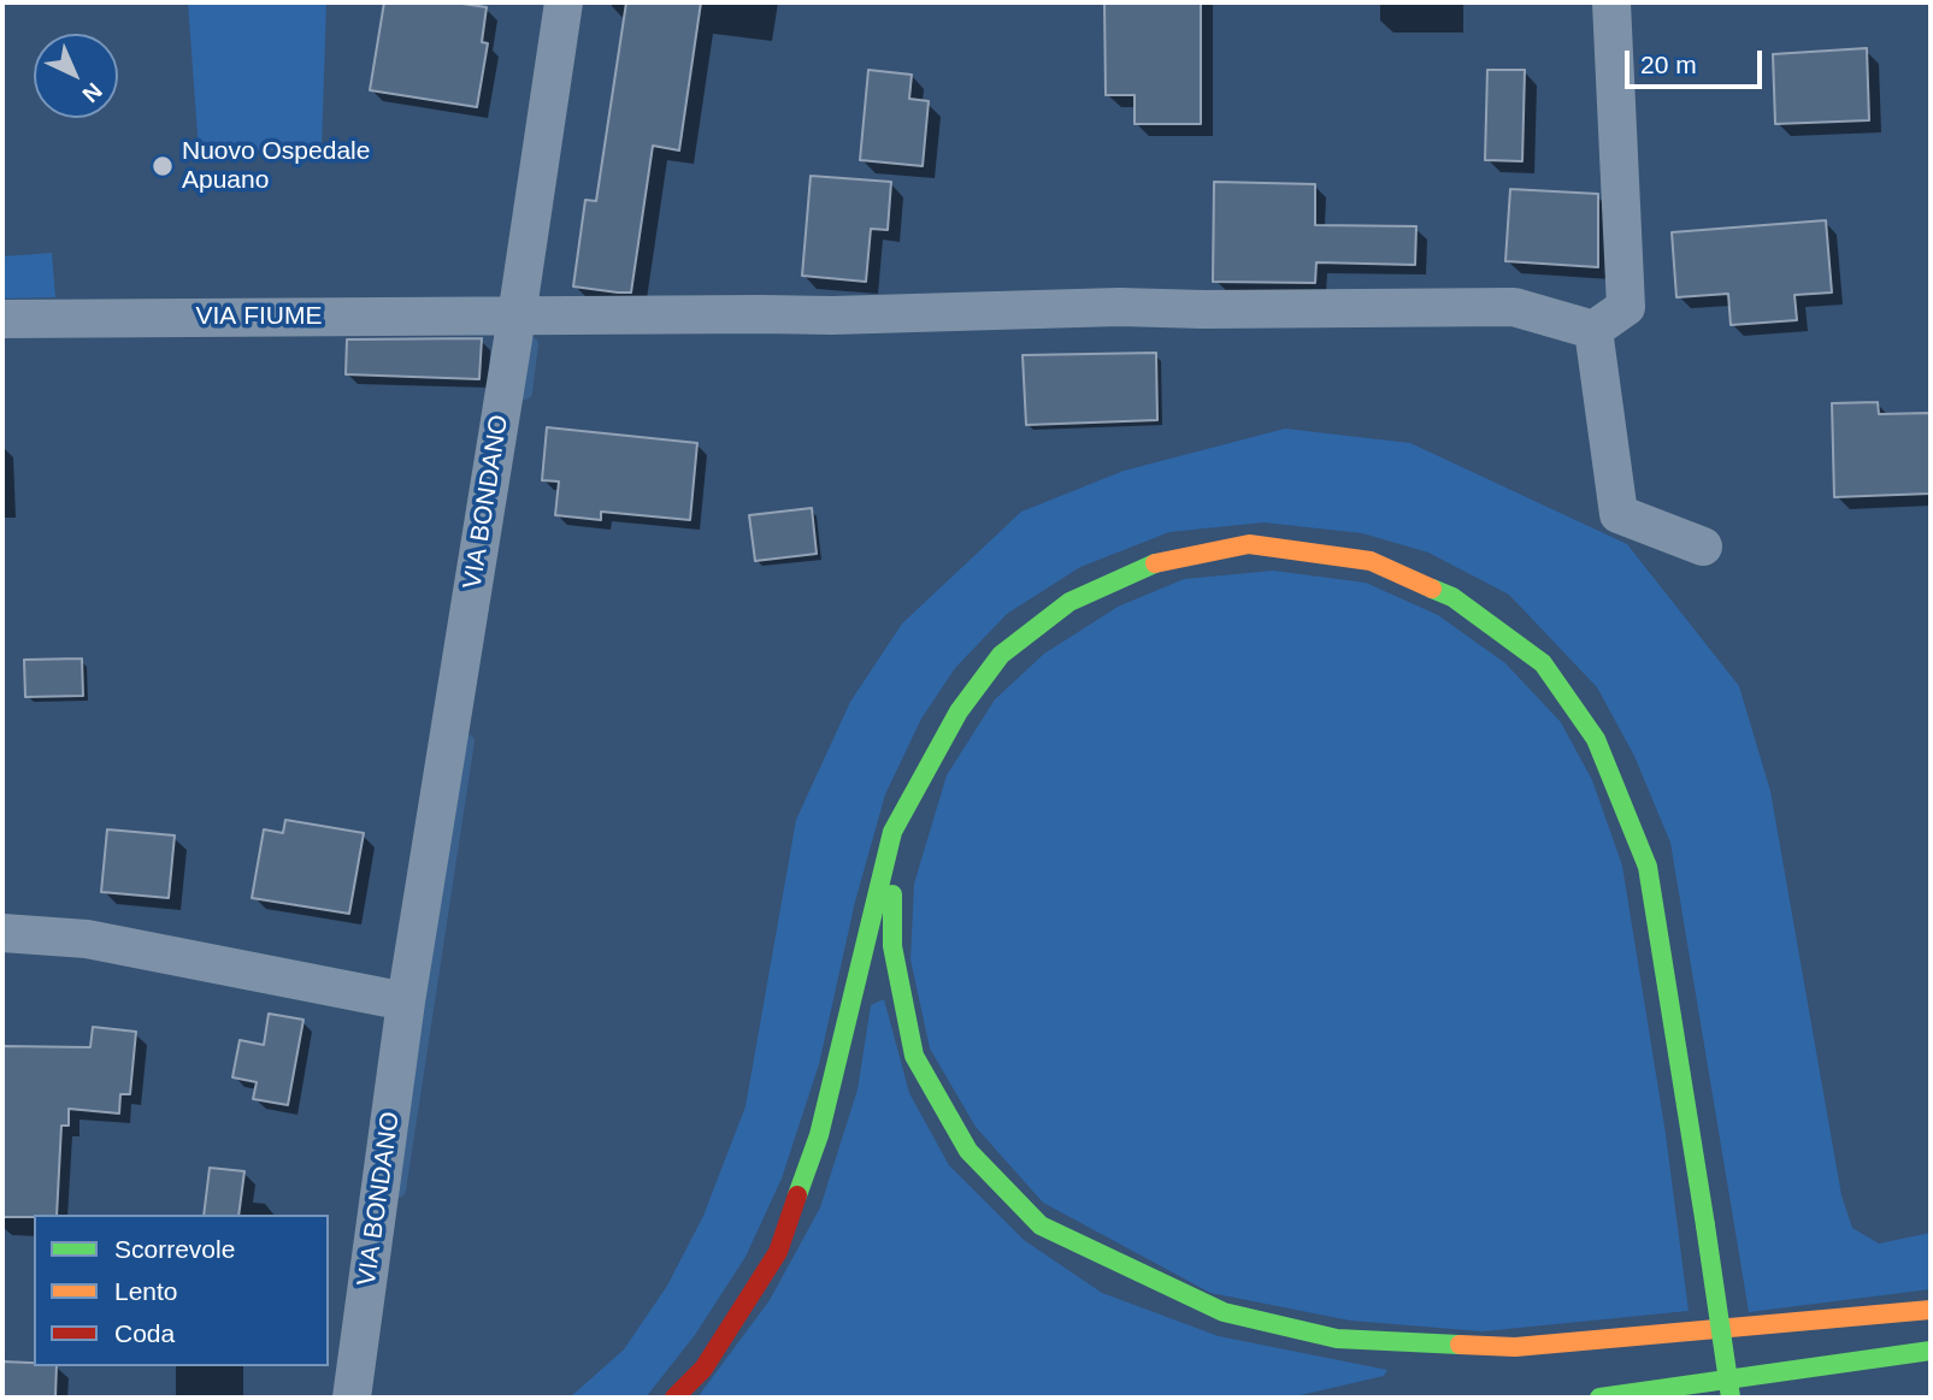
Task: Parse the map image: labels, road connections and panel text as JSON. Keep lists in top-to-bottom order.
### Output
{
  "streets": {
    "street": ["VIA FIUME", "VIA BONDANO"]
  },
  "crossings": [
    ["VIA FIUME", "VIA BONDANO"]
  ],
  "places": ["Nuovo Ospedale Apuano"],
  "legend": ["Scorrevole", "Lento", "Coda"],
  "scale_bar": "20 m",
  "north": "bottom right"
}
